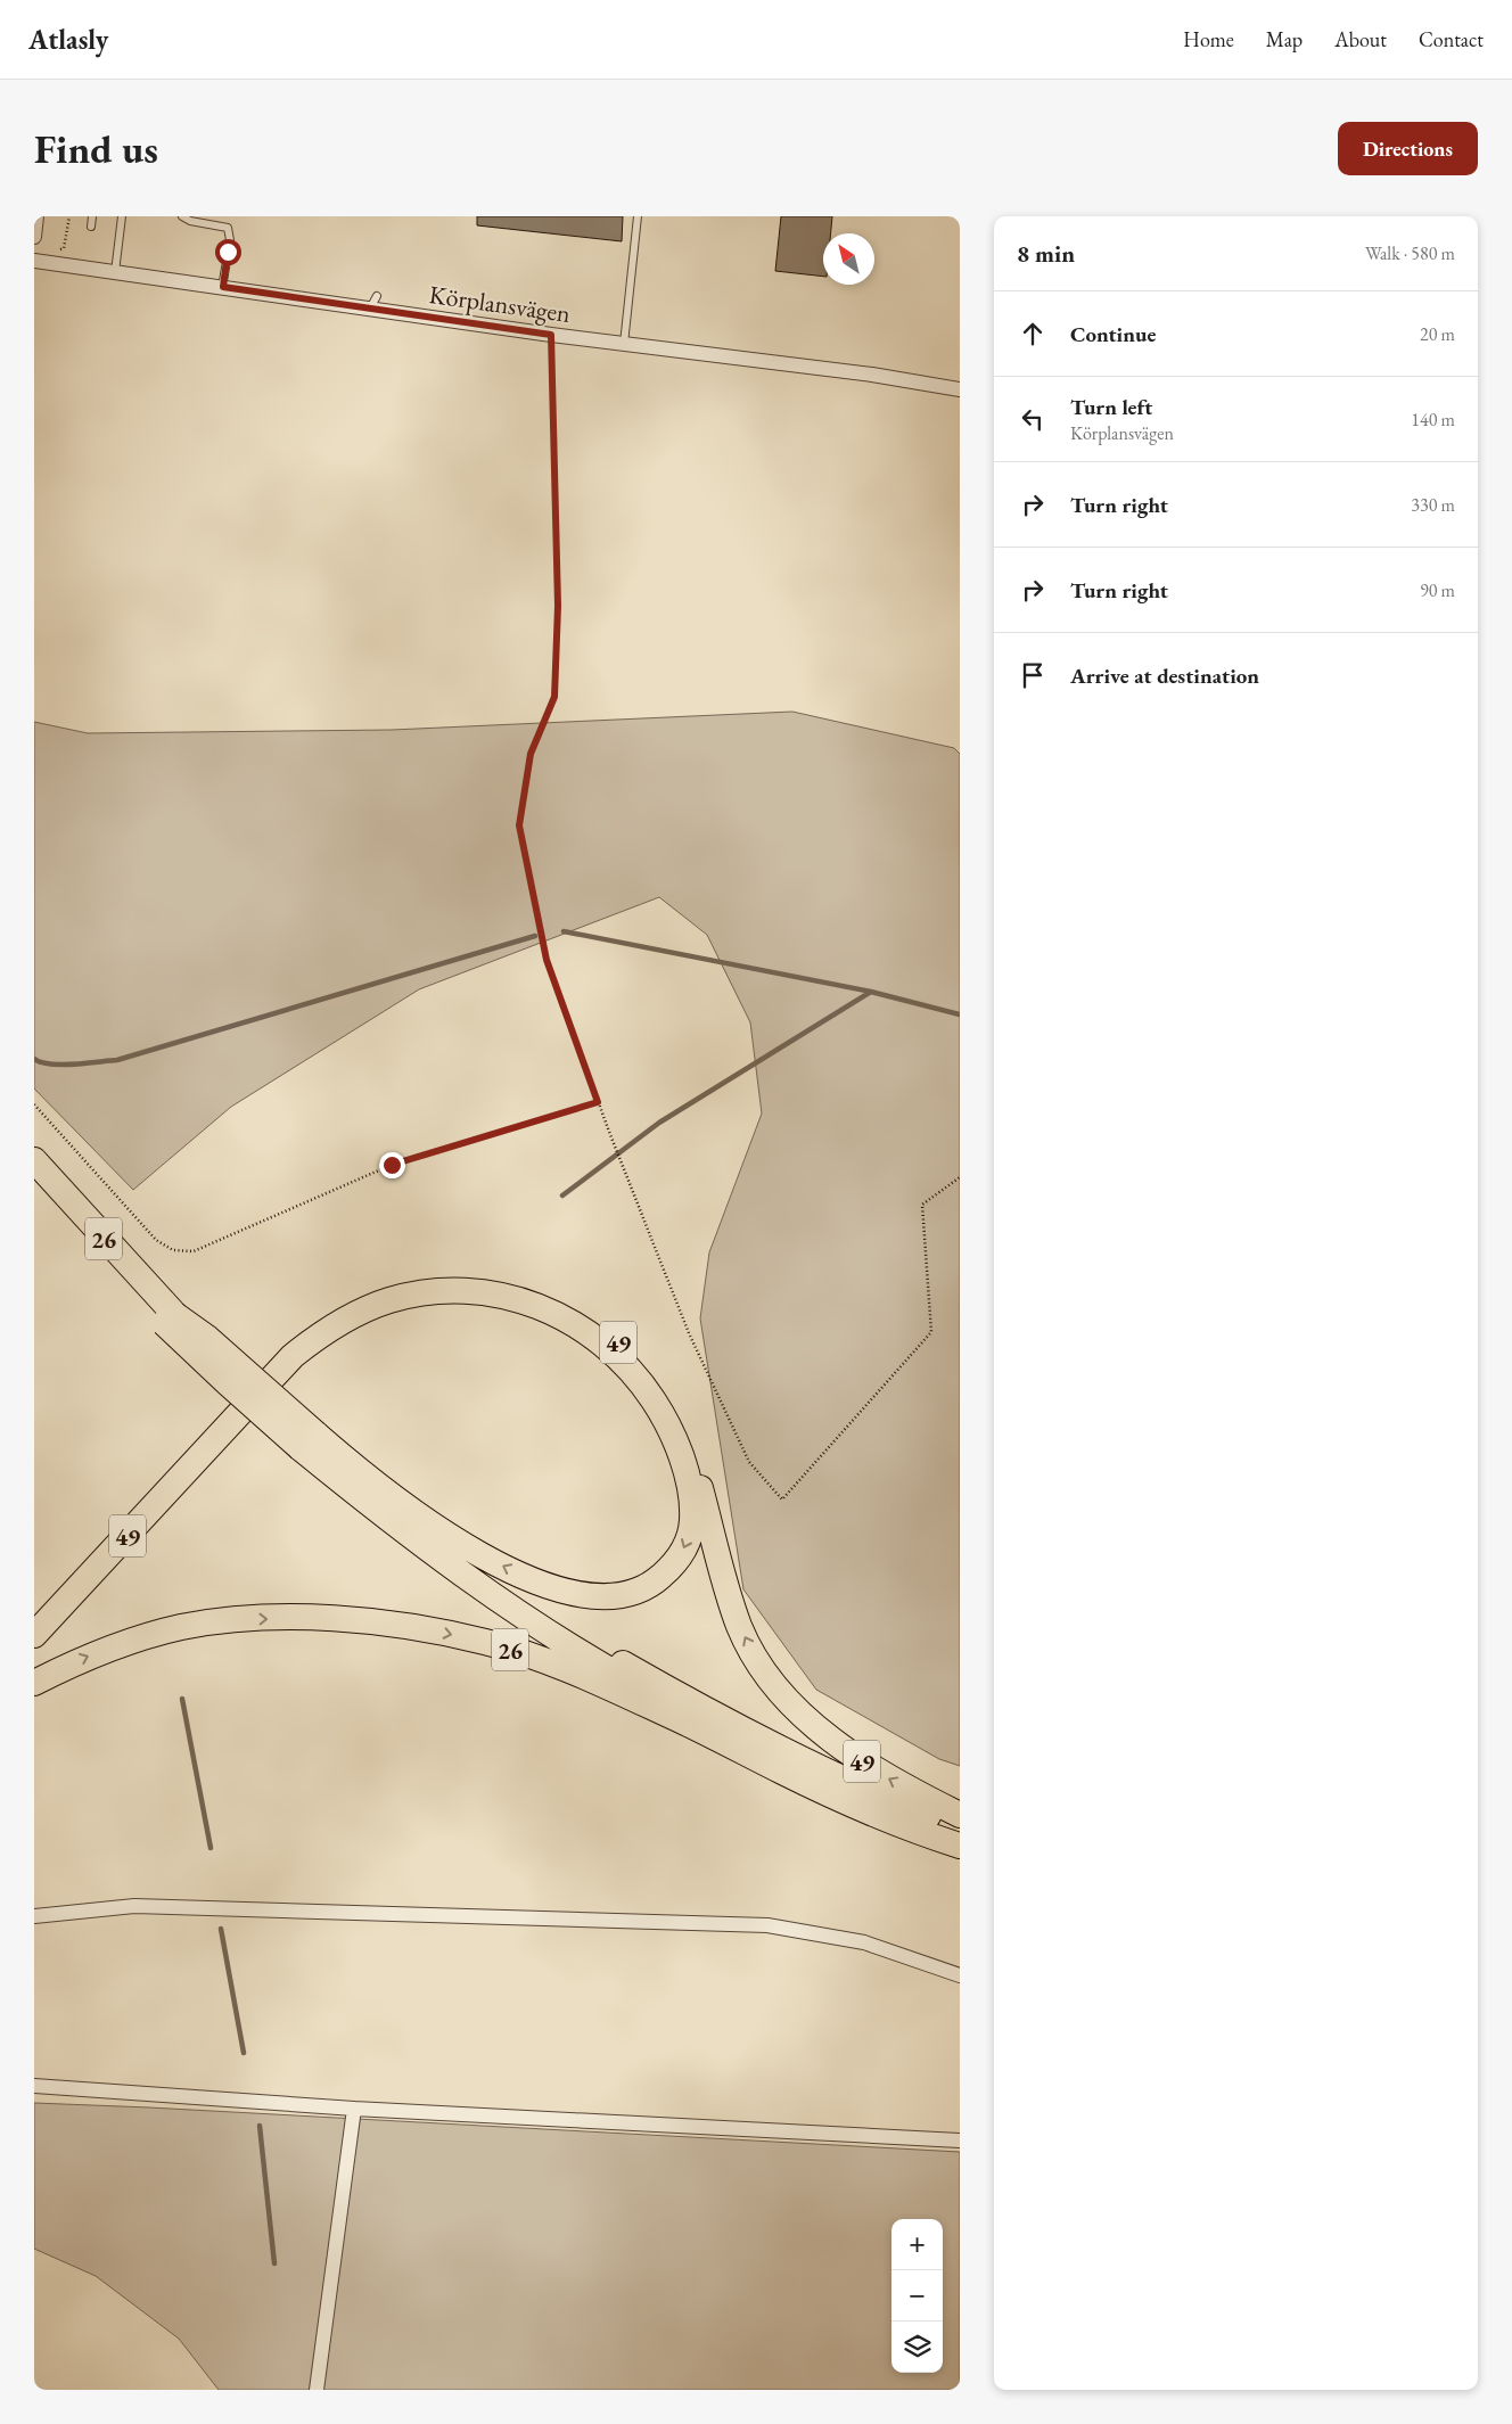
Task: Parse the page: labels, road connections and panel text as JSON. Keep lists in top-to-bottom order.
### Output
{
  "streets": {
    "highway": ["26", "49"],
    "street": ["Körplansvägen"]
  },
  "crossings": [
    ["26", "49"]
  ],
  "north": "top left",
  "page": {
    "header": "Atlasly",
    "nav": [
      "Home",
      "Map",
      "About",
      "Contact"
    ],
    "buttons": "Directions",
    "title": "Find us",
    "heading": ["8 min", "Walk · 580 m"],
    "list": [
      ["Continue", "20 m"],
      ["Turn left", "Körplansvägen", "140 m"],
      ["Turn right", "330 m"],
      ["Turn right", "90 m"],
      "Arrive at destination"
    ],
    "map_buttons": ["+", "−"]
  }
}
